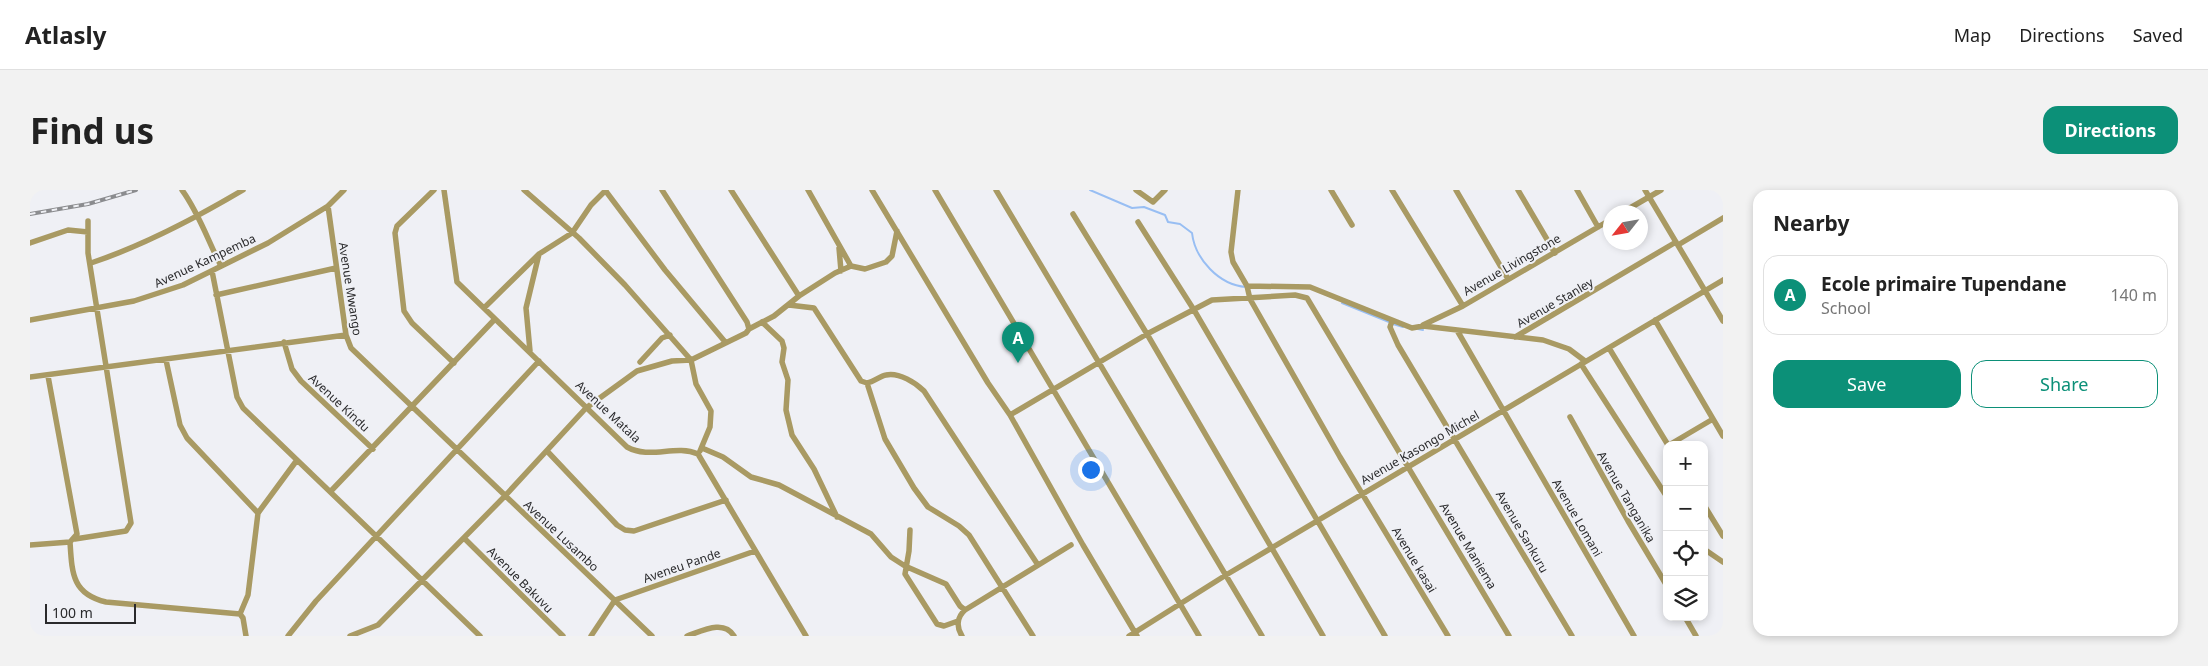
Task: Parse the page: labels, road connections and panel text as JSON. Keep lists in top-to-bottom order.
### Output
{
  "streets": {
    "street": [
      "Avenue Kampemba",
      "Avenue Livingstone",
      "Avenue Mwango",
      "Avenue Stanley",
      "Avenue Kindu",
      "Avenue Matala",
      "Avenue Kasongo Michel",
      "Avenue Tanganika",
      "Avenue Lomani",
      "Avenue Sankuru",
      "Avenue Lusambo",
      "Avenue Maniema",
      "Avenue kasai",
      "Aveneu Pande",
      "Avenue Bakuvu"
    ]
  },
  "crossings": [
    ["Avenue Kampemba", "Avenue Mwango"],
    ["Avenue Mwango", "Avenue Lusambo"],
    ["Avenue Kasongo Michel", "Avenue Lomani"],
    ["Avenue Kasongo Michel", "Avenue Sankuru"],
    ["Avenue Kasongo Michel", "Avenue Maniema"],
    ["Avenue Kasongo Michel", "Avenue kasai"],
    ["Avenue Lusambo", "Aveneu Pande"],
    ["Avenue Maniema", "Avenue kasai"]
  ],
  "scale_bar": "100 m",
  "north": "bottom left",
  "page": {
    "header": "Atlasly",
    "nav": ["Map", "Directions", "Saved"],
    "buttons": [
      "Directions",
      ["Save", "Share"]
    ],
    "title": "Find us",
    "heading": "Nearby",
    "list": [
      {
        "mark": "A",
        "name": "Ecole primaire Tupendane",
        "note": "School",
        "value": "140 m"
      }
    ],
    "pins": "A",
    "map_buttons": ["+", "−"],
    "scale": "100 m"
  }
}
